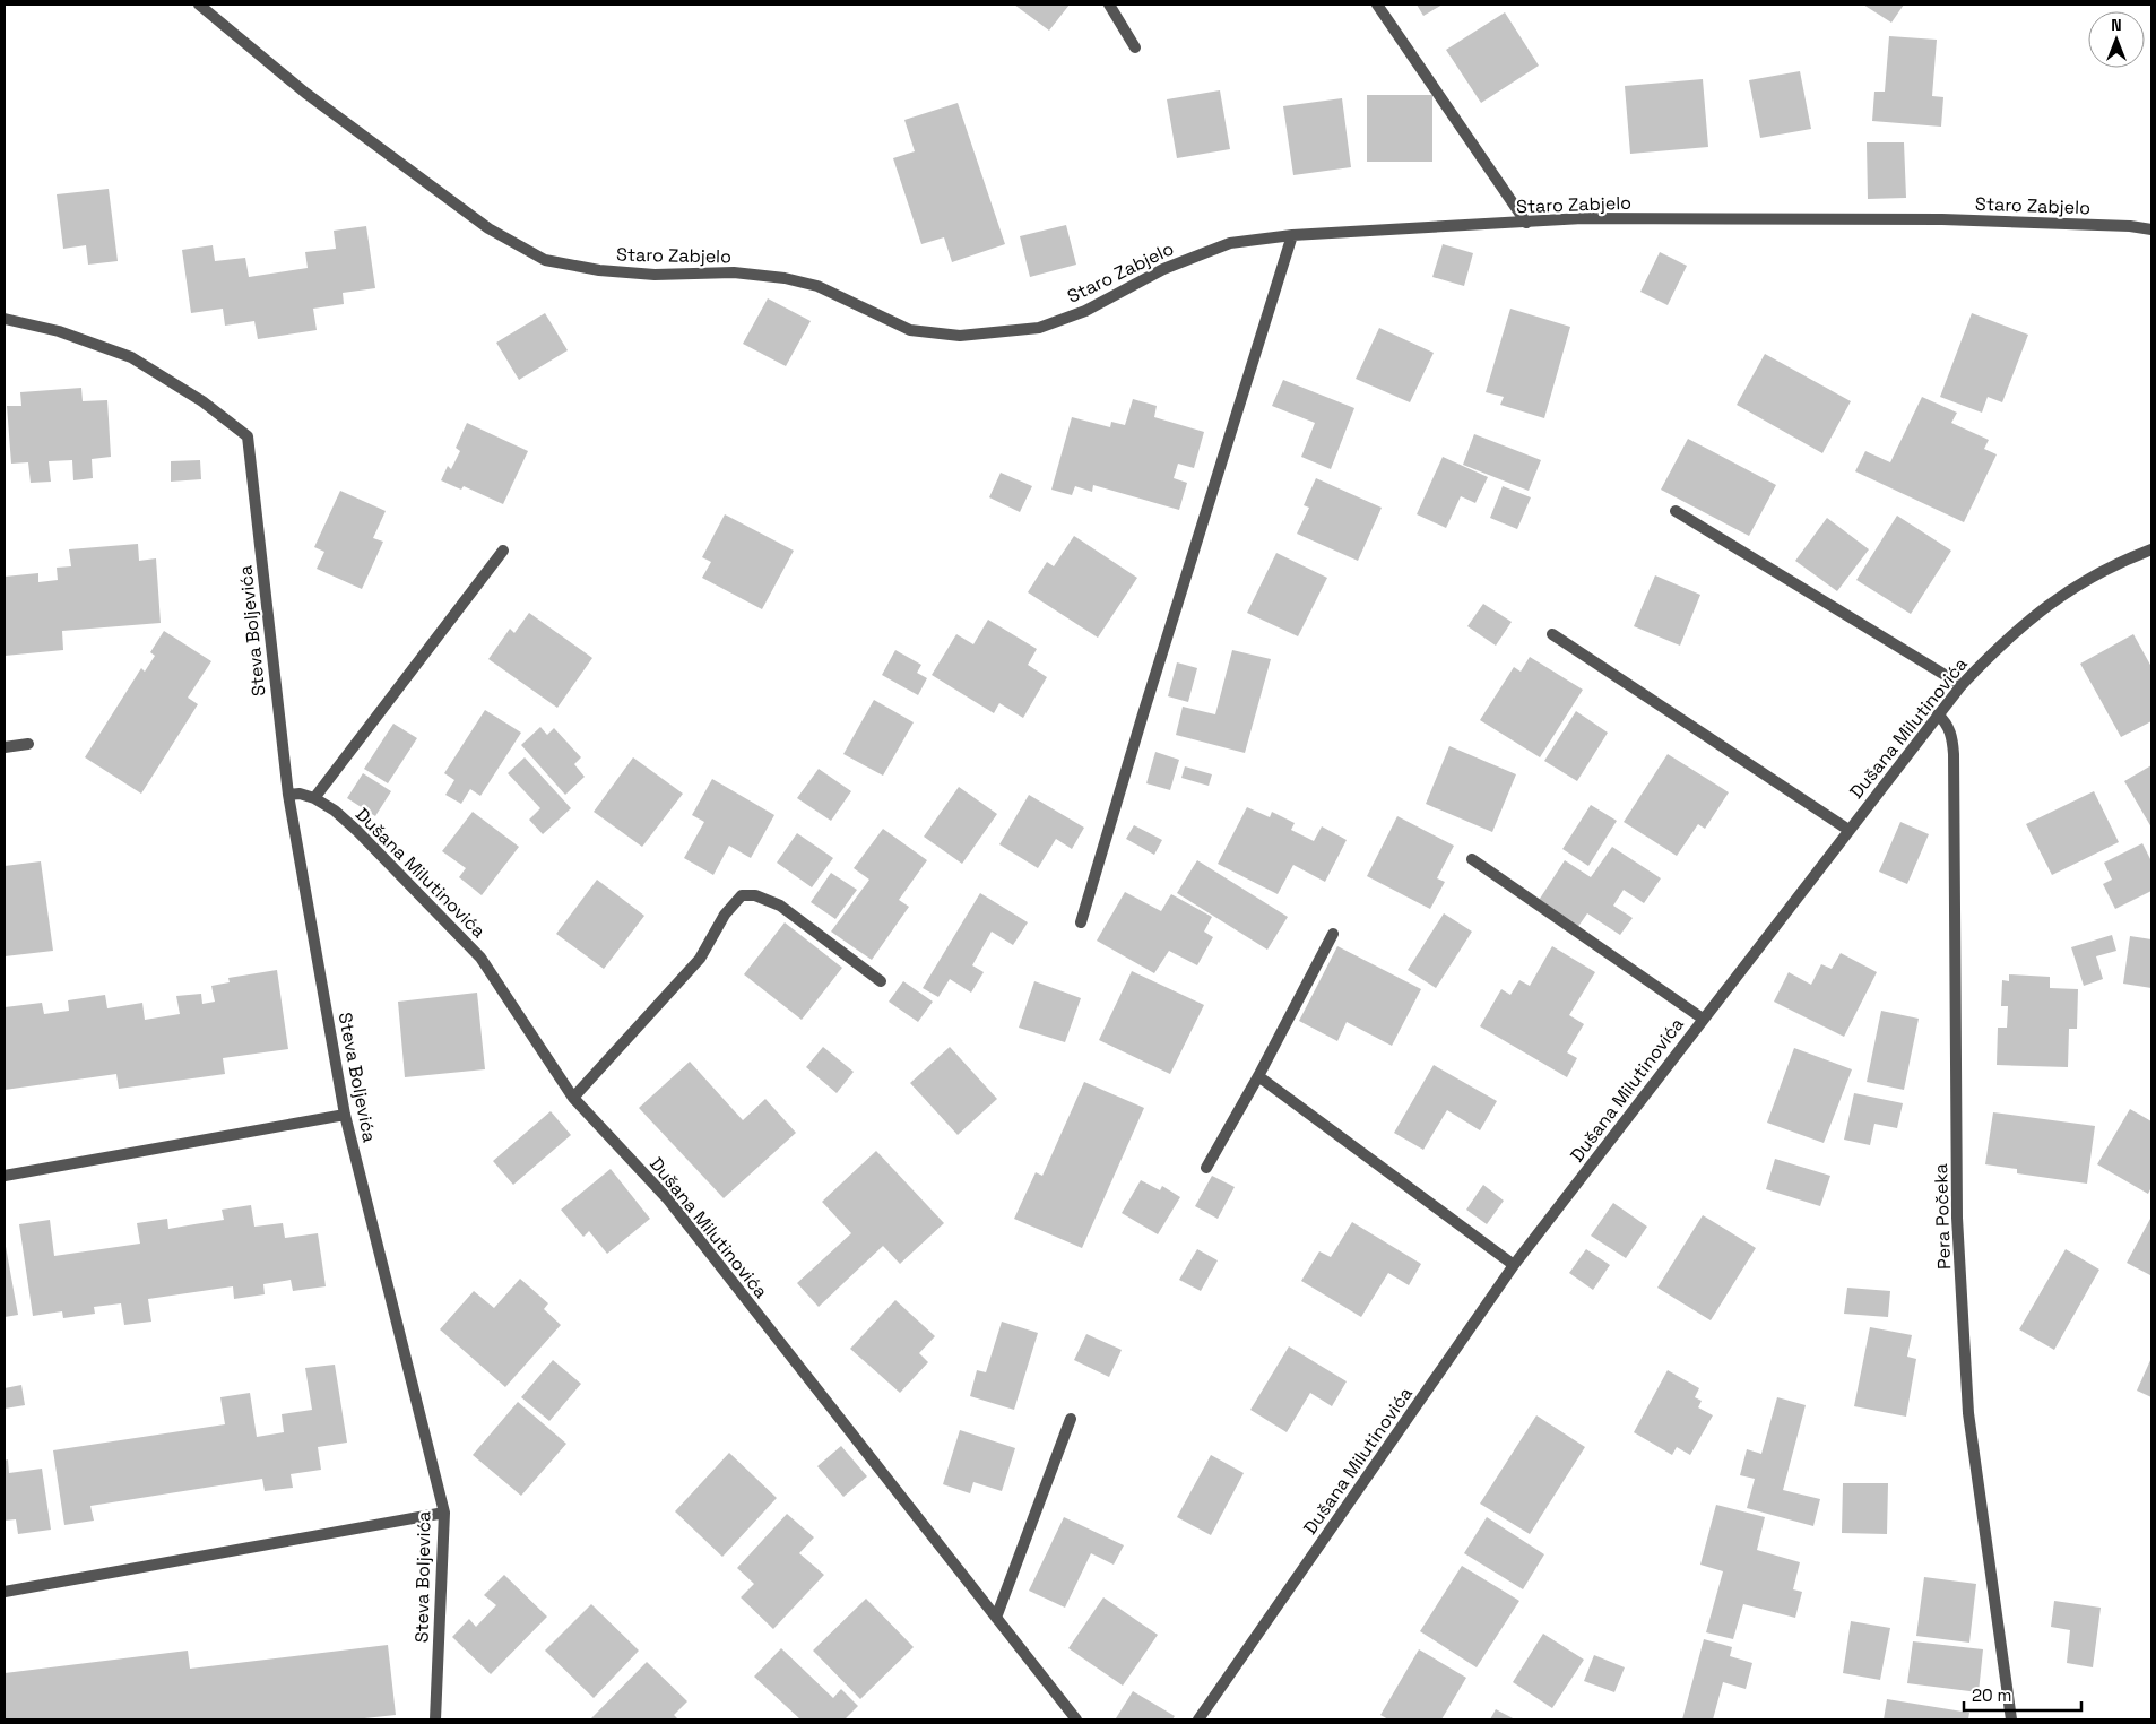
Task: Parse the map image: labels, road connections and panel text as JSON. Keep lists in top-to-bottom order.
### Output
{
  "streets": {
    "street": [
      "Staro Zabjelo",
      "Steva Boljevića",
      "Dušana Milutinovića",
      "Pera Počeka"
    ]
  },
  "crossings": [
    ["Steva Boljevića", "Dušana Milutinovića"],
    ["Dušana Milutinovića", "Pera Počeka"]
  ],
  "scale_bar": "20 m",
  "north": "top"
}
